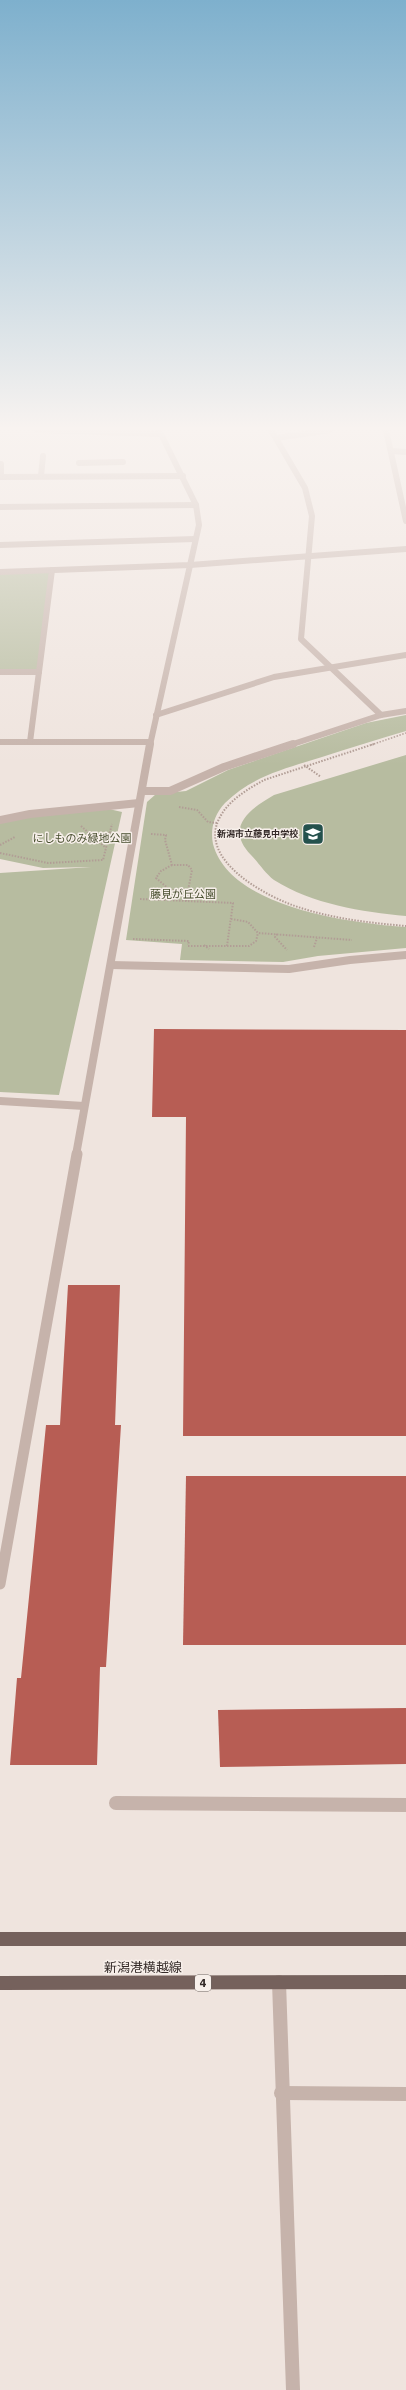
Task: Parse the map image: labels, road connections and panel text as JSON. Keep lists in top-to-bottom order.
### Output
{
  "streets": {
    "main road": ["新潟港横越線", "4"]
  },
  "parks": ["にしものみ緑地公園", "藤見が丘公園"],
  "places": {
    "school or university": ["新潟市立藤見中学校"]
  }
}
